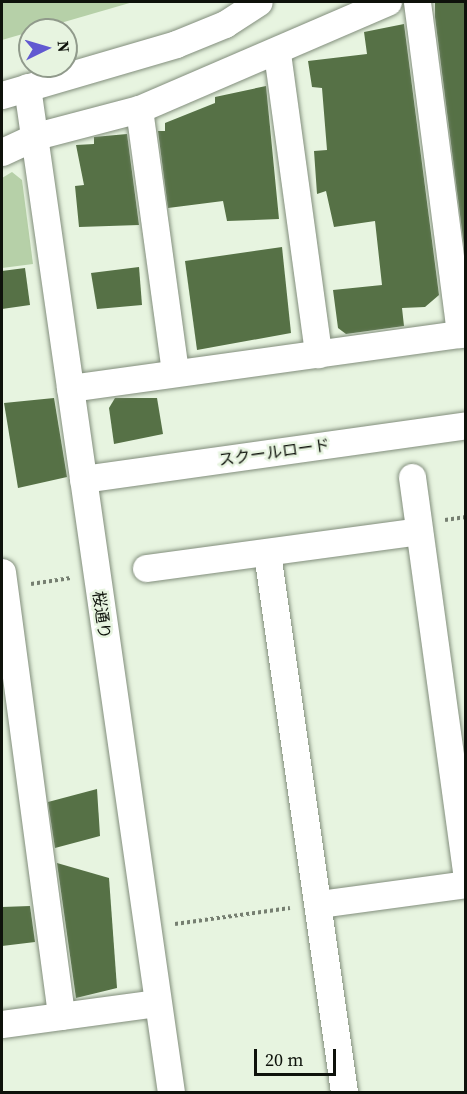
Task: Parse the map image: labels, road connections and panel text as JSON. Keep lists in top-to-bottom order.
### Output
{
  "streets": {
    "street": ["スクールロード", "桜通り"]
  },
  "crossings": [
    ["スクールロード", "桜通り"]
  ],
  "scale_bar": "20 m",
  "north": "right"
}
